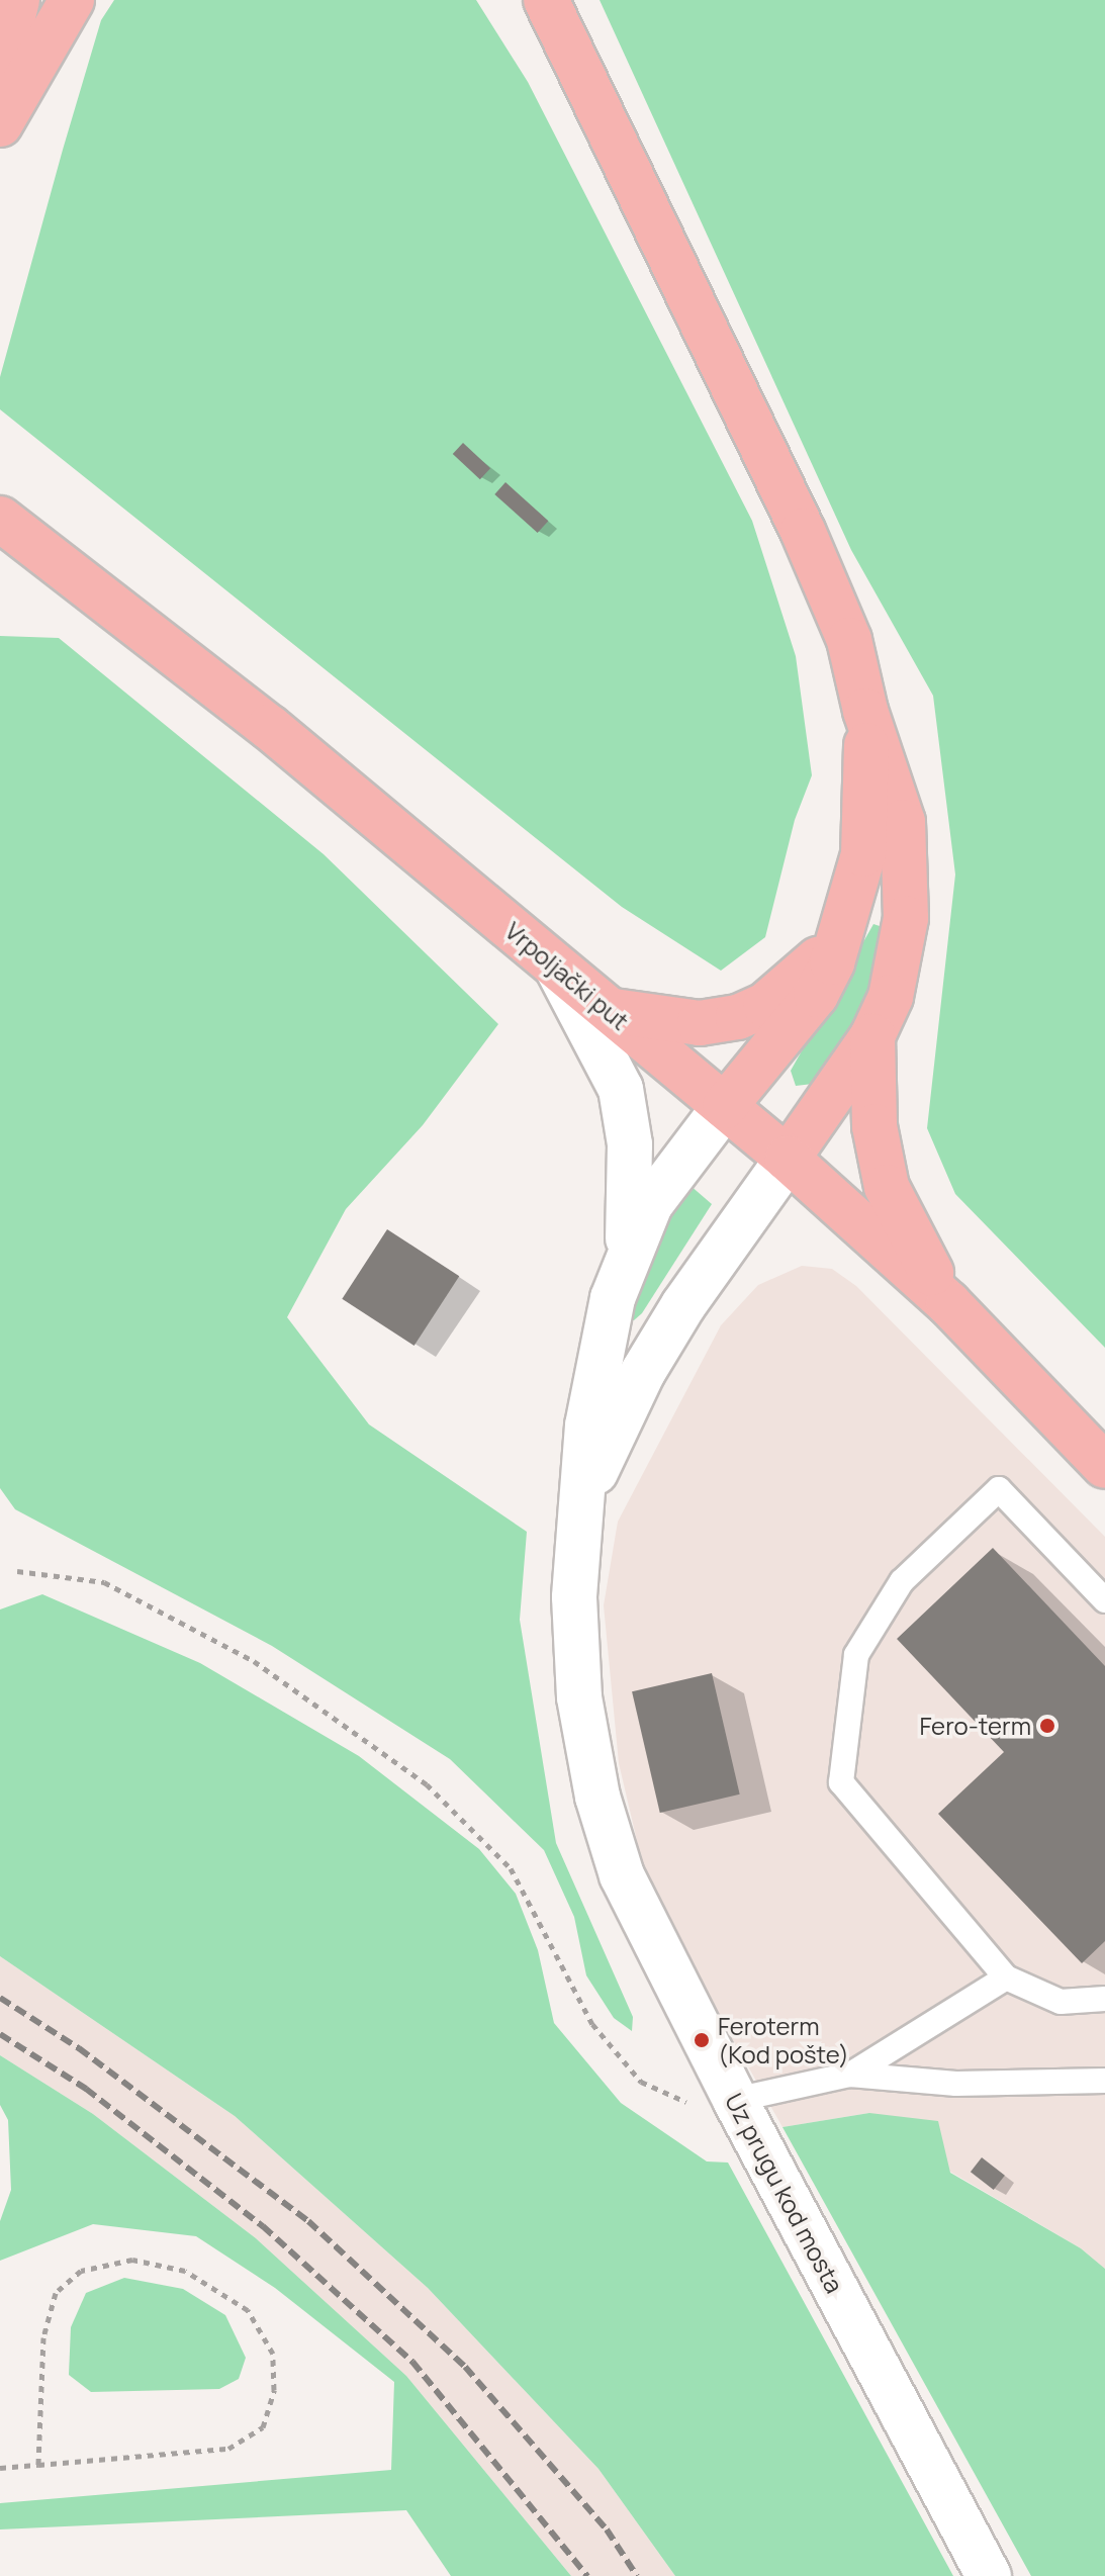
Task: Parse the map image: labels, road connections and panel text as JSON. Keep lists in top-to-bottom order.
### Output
{
  "streets": {
    "main road": ["Vrpoljački put"],
    "street": ["Uz prugu kod mosta"]
  },
  "places": ["Fero-term", "Feroterm (Kod pošte)"]
}
